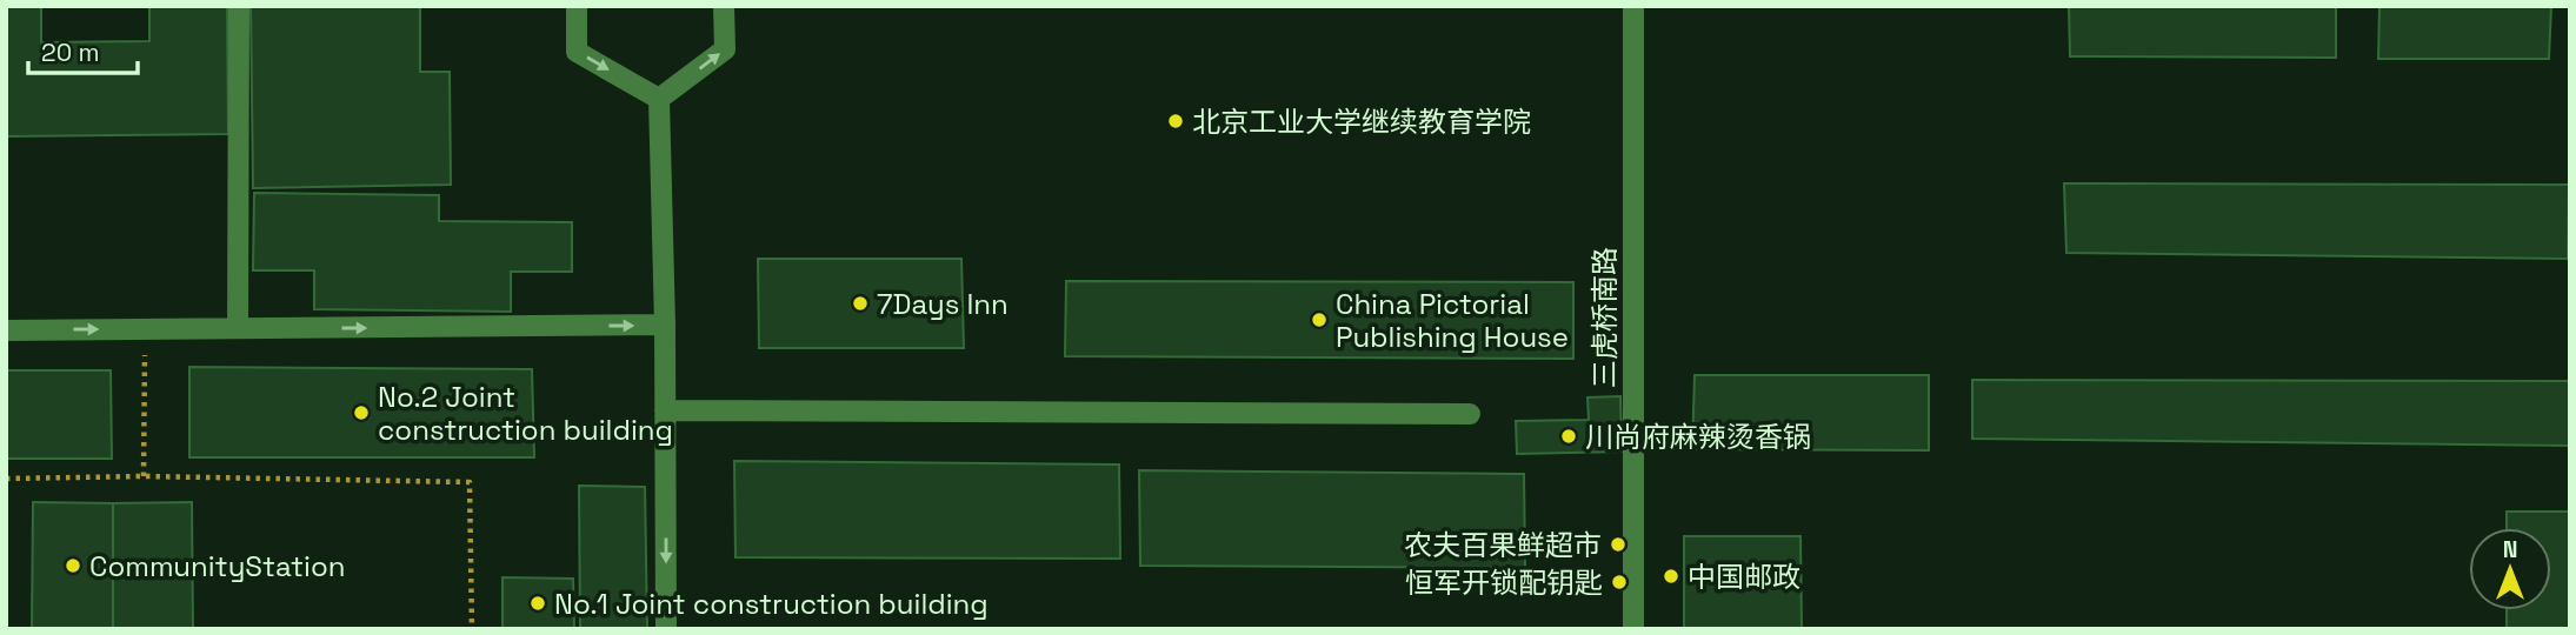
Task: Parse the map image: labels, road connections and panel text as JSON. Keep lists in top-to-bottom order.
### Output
{
  "streets": {
    "street": ["三虎桥南路"]
  },
  "places": [
    "北京工业大学继续教育学院",
    "7Days Inn",
    "China Pictorial Publishing House",
    "No.2 Joint construction building",
    "川尚府麻辣烫香锅",
    "农夫百果鲜超市",
    "CommunityStation",
    "中国邮政",
    "恒军开锁配钥匙",
    "No.1 Joint construction building"
  ],
  "scale_bar": "20 m",
  "north": "top"
}
